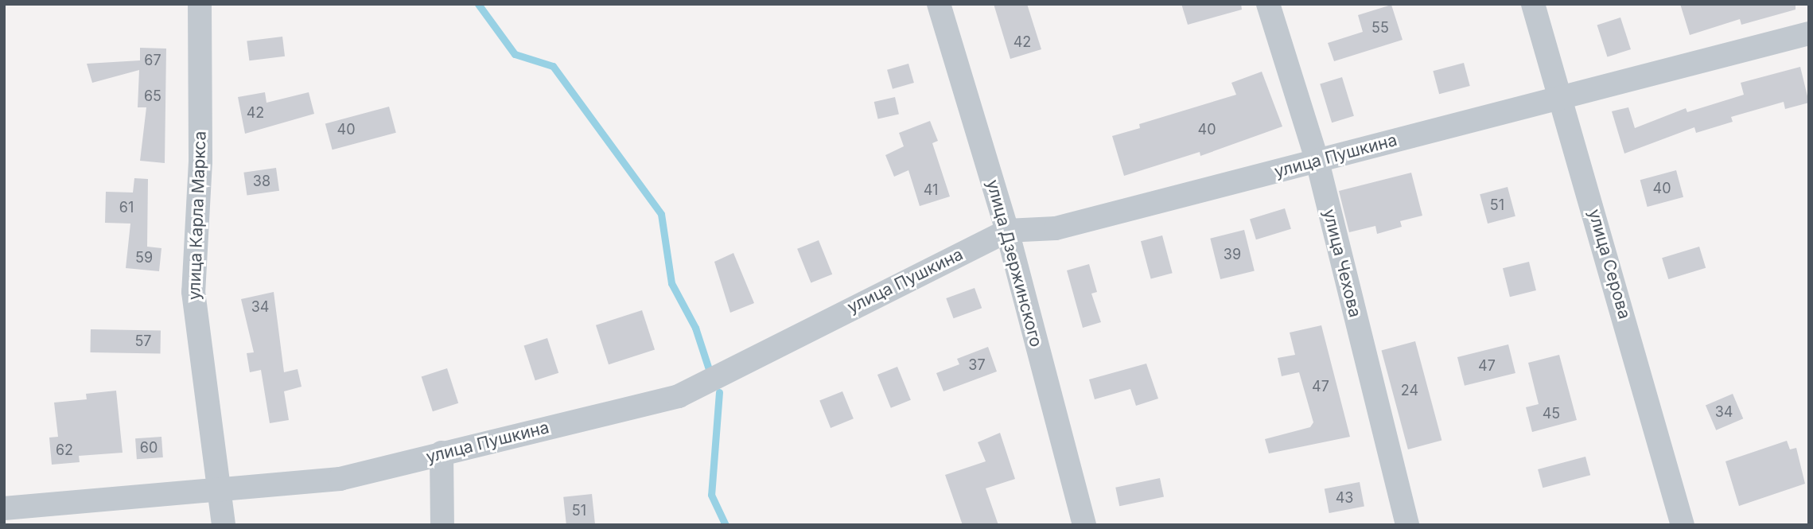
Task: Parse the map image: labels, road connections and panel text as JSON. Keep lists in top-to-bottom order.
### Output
{
  "streets": {
    "street": [
      "улица Пушкина",
      "улица Карла Маркса",
      "улица Дзержинского",
      "улица Чехова",
      "улица Серова"
    ]
  },
  "crossings": [
    ["улица Пушкина", "улица Карла Маркса"],
    ["улица Пушкина", "улица Дзержинского"],
    ["улица Пушкина", "улица Чехова"],
    ["улица Пушкина", "улица Серова"]
  ],
  "house_numbers": [
    "55",
    "42",
    "67",
    "65",
    "42",
    "40",
    "40",
    "38",
    "40",
    "41",
    "51",
    "61",
    "39",
    "59",
    "34",
    "57",
    "37",
    "47",
    "47",
    "24",
    "34",
    "45",
    "60",
    "62",
    "43",
    "51"
  ]
}
